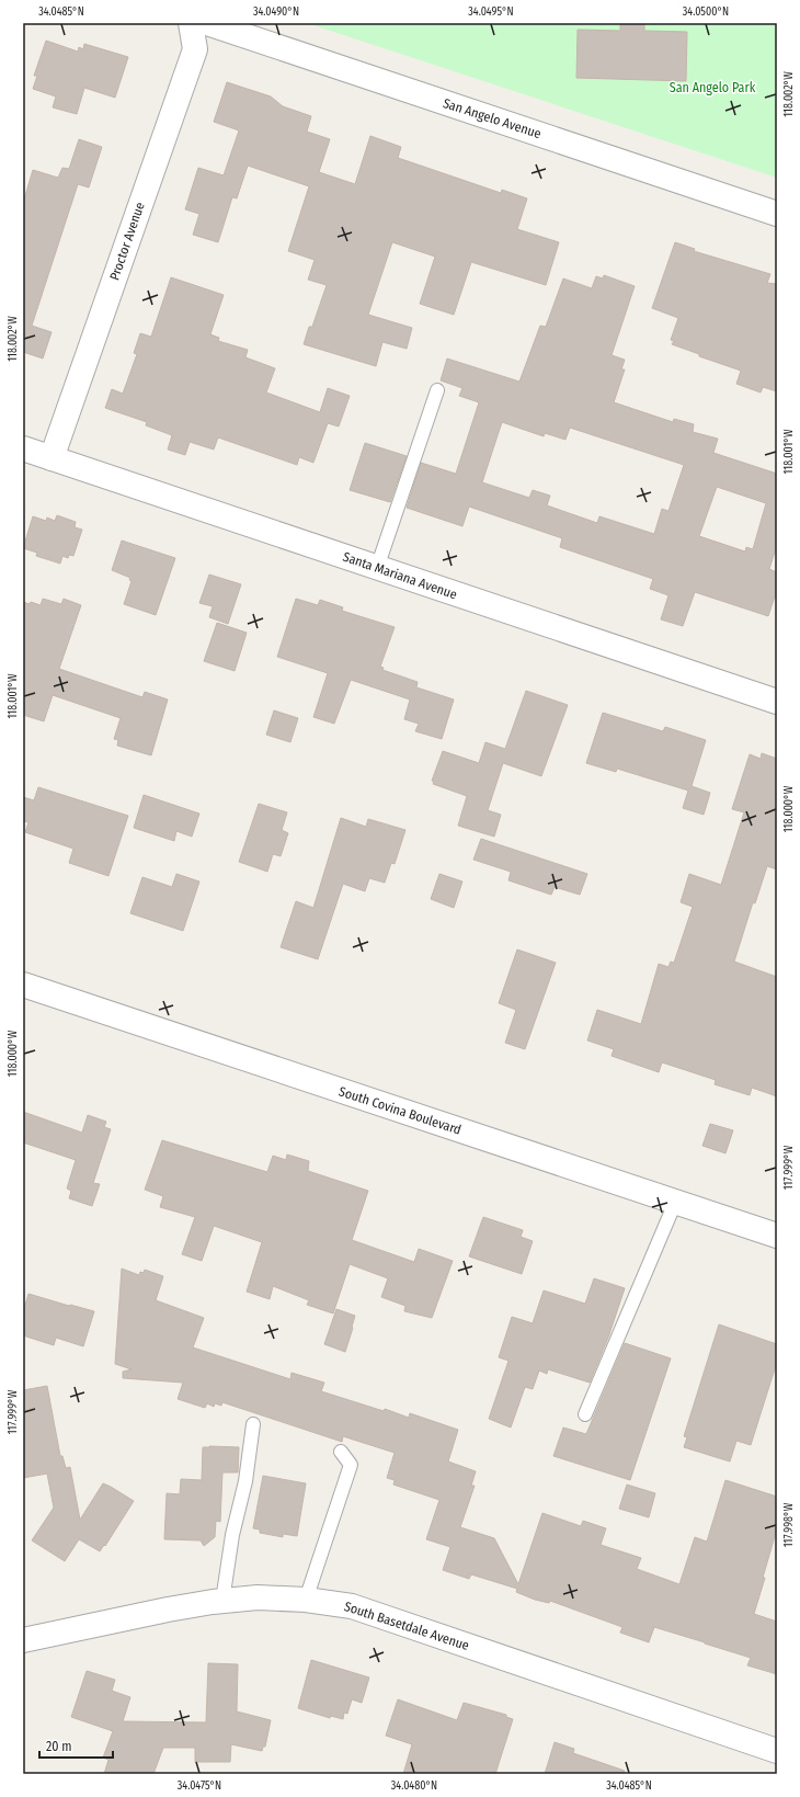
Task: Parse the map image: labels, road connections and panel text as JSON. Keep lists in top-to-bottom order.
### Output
{
  "streets": {
    "street": [
      "San Angelo Avenue",
      "Proctor Avenue",
      "Santa Mariana Avenue",
      "South Covina Boulevard",
      "South Basetdale Avenue"
    ]
  },
  "crossings": [
    ["Proctor Avenue", "Santa Mariana Avenue"]
  ],
  "parks": ["San Angelo Park"],
  "scale_bar": "20 m",
  "coordinates": [
    "34.0485°N",
    "34.0490°N",
    "34.0495°N",
    "34.0500°N",
    "118.002°W",
    "118.001°W",
    "118.000°W",
    "117.999°W",
    "117.998°W",
    "34.0475°N",
    "34.0480°N"
  ]
}
